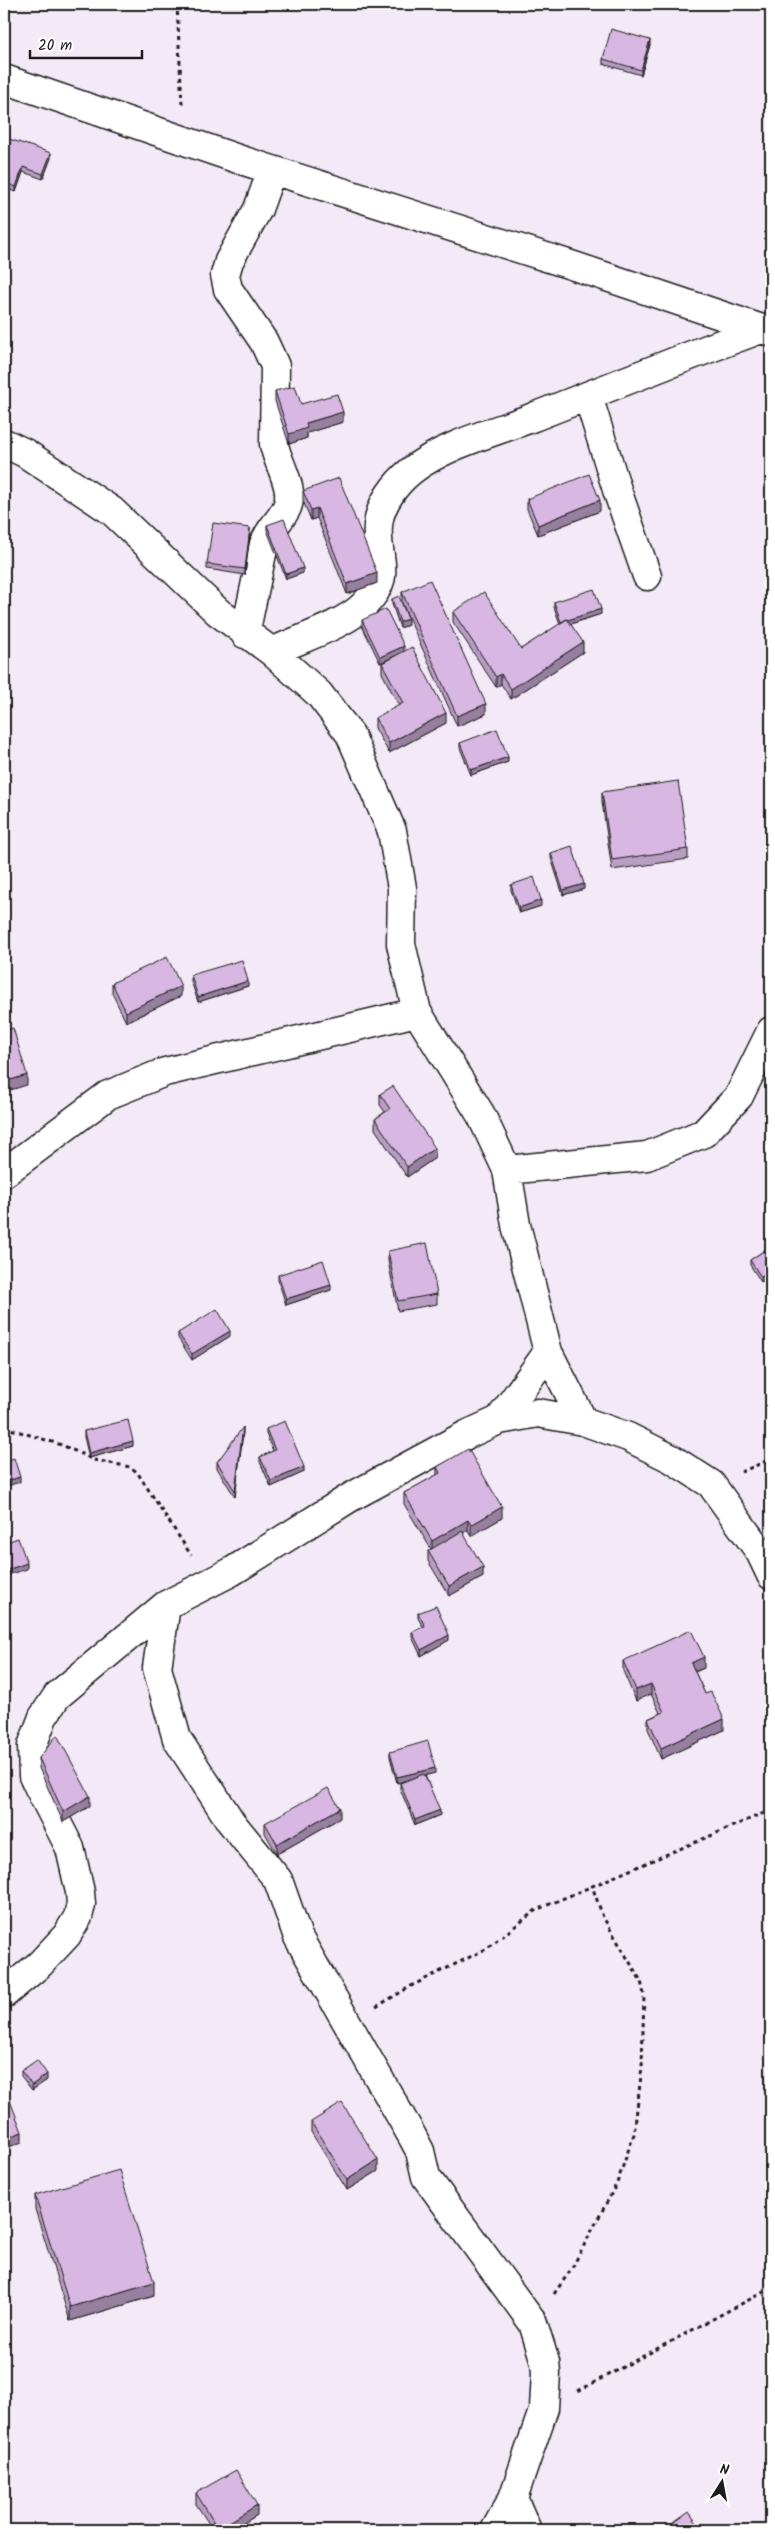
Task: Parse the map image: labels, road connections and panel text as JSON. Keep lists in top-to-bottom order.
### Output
{
  "scale_bar": "20 m",
  "north": "top"
}
